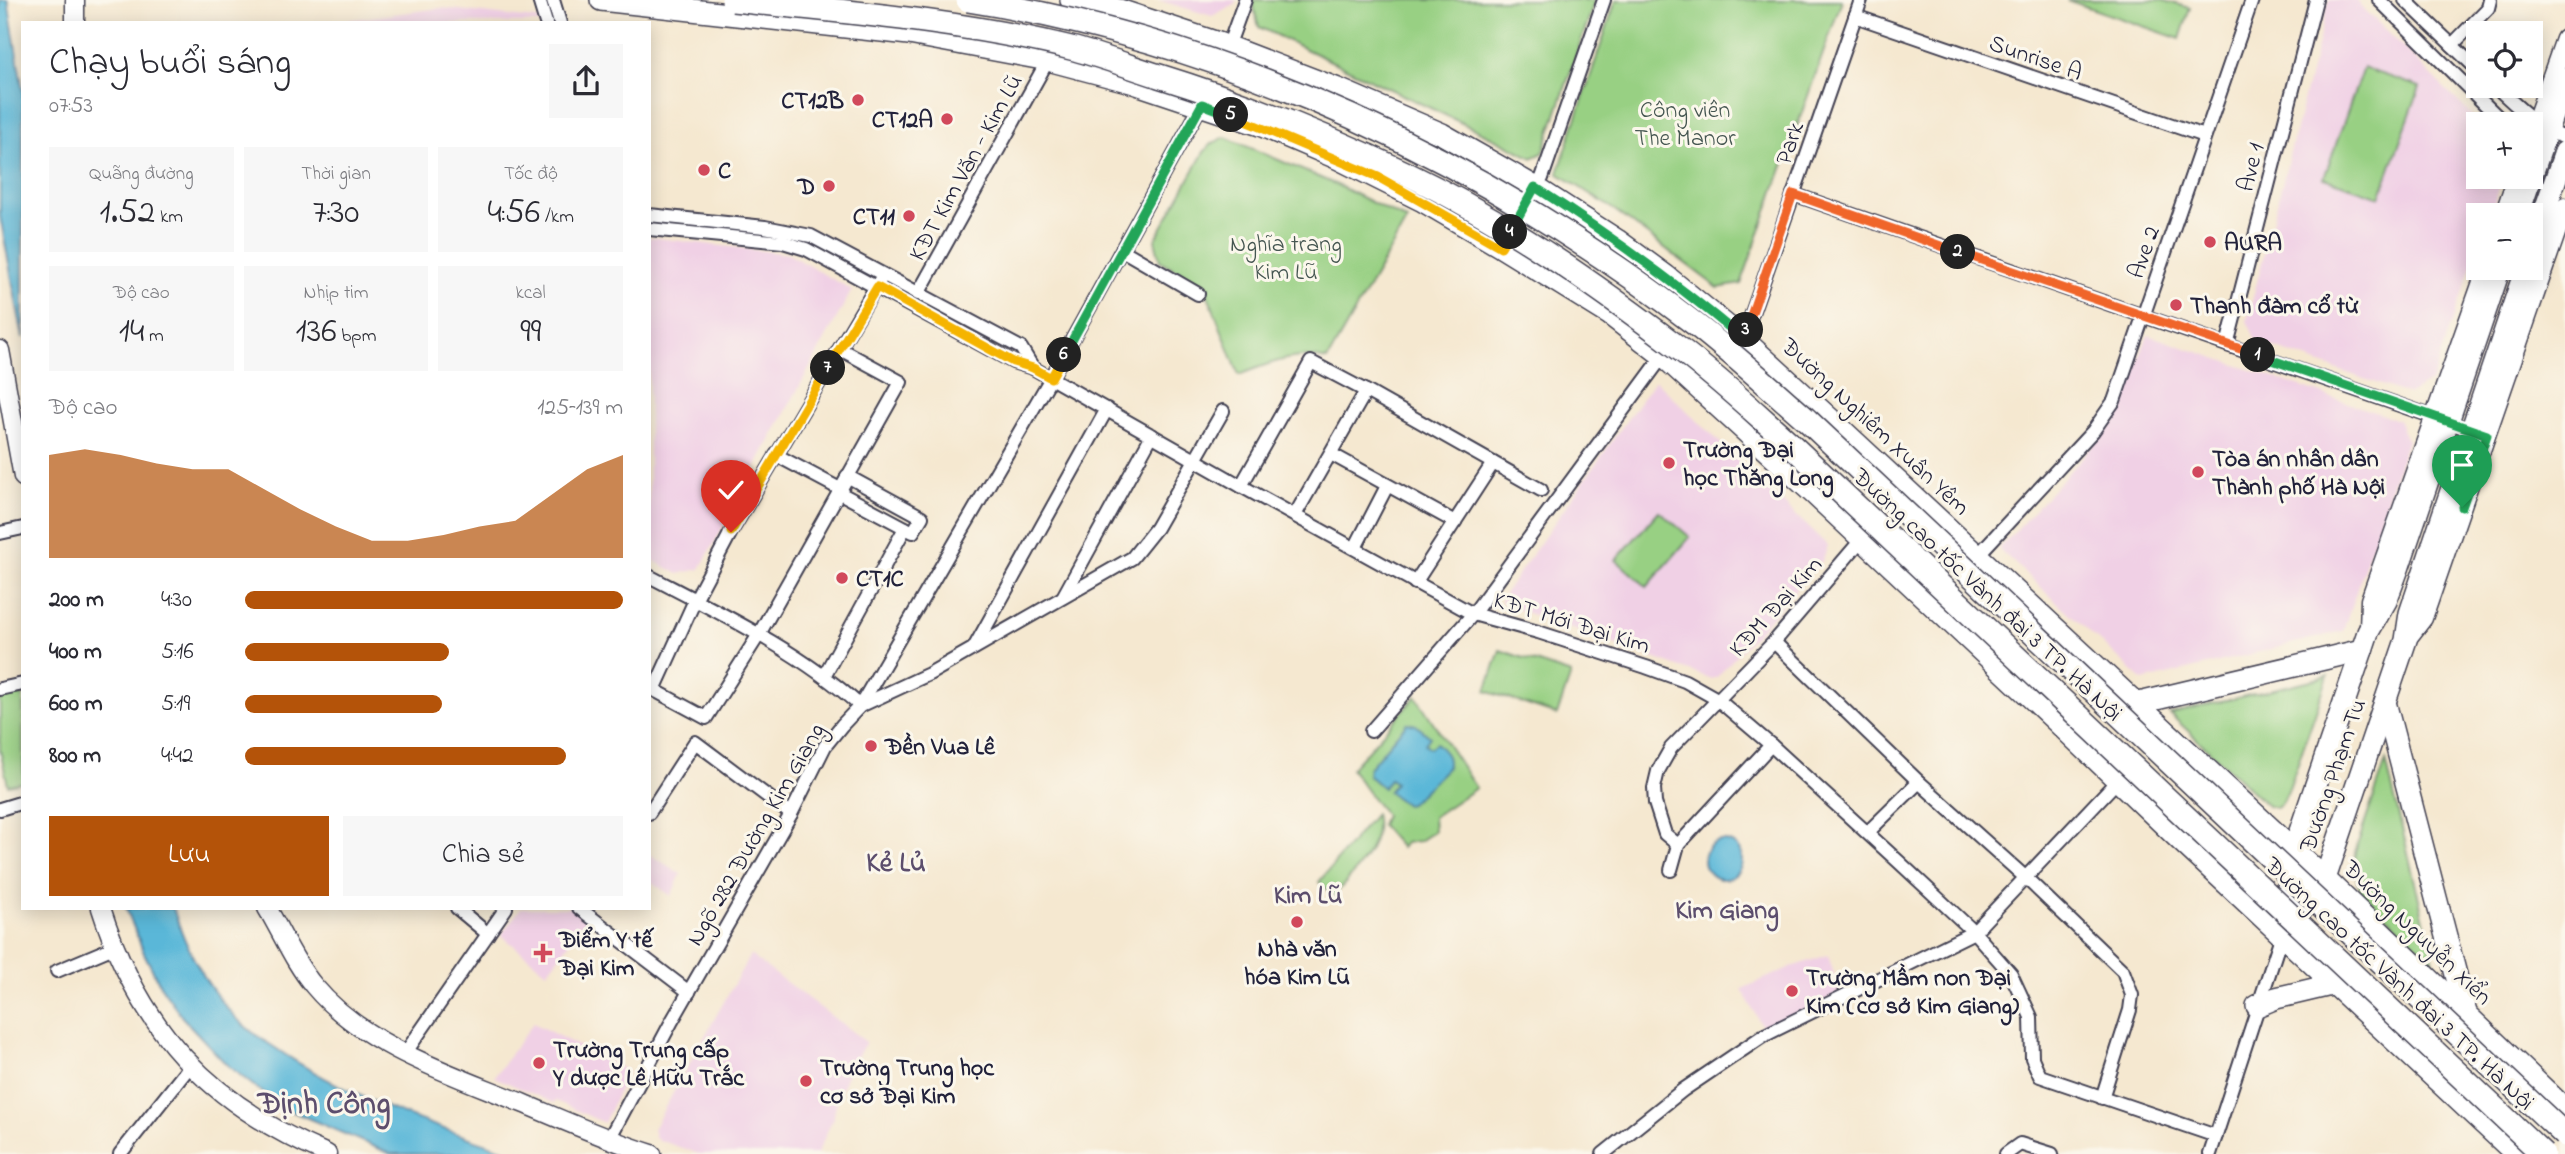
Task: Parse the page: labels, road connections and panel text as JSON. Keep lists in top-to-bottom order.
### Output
{
  "streets": {
    "highway": ["Đường cao tốc Vành đai 3 TP. Hà Nội"],
    "main road": ["Đường Nghiêm Xuân Yêm", "Đường Phạm Tu", "Đường Nguyễn Xiển"],
    "street": [
      "Sunrise A",
      "Park",
      "KĐT Kim Văn - Kim Lũ",
      "Ave 1",
      "Ave 2",
      "KĐM Đại Kim",
      "KĐT Mới Đại Kim",
      "Ngõ 282 Đường Kim Giang"
    ]
  },
  "crossings": [
    ["Sunrise A", "Park"],
    ["Sunrise A", "Ave 2"],
    ["Park", "Đường Nghiêm Xuân Yêm"],
    ["KĐT Kim Văn - Kim Lũ", "KĐT Mới Đại Kim"],
    ["Ave 2", "Đường Nghiêm Xuân Yêm"],
    ["Đường Nghiêm Xuân Yêm", "Đường Nguyễn Xiển"],
    ["KĐM Đại Kim", "KĐT Mới Đại Kim"],
    ["KĐT Mới Đại Kim", "Ngõ 282 Đường Kim Giang"],
    ["Đường Phạm Tu", "Đường Nguyễn Xiển"]
  ],
  "districts": [
    "Kẻ Lủ",
    "Kim Lũ",
    "Kim Giang",
    "Định Công"
  ],
  "parks": ["Công viên The Manor", "Nghĩa trang Kim Lũ"],
  "places": {
    "other": [
      "CT12B",
      "CT12A",
      "C",
      "D",
      "CT11",
      "AURA",
      "Thanh đàm cổ từ",
      "Trường Đại học Thăng Long",
      "Tòa án nhân dân Thành phố Hà Nội",
      "CT1C",
      "Đền Vua Lê",
      "Nhà văn hóa Kim Lũ",
      "Trường Mầm non Đại Kim (cơ sở Kim Giang)",
      "Trường Trung cấp Y dược Lê Hữu Trắc",
      "Trường Trung học cơ sở Đại Kim"
    ],
    "health": ["Điểm Y tế Đại Kim"]
  },
  "page": {
    "map_buttons": ["+", "−"],
    "heading": ["Chạy buổi sáng", "07:53"],
    "pins": [
      "5",
      "4",
      "2",
      "3",
      "1",
      "6",
      "7"
    ],
    "stats": [
      ["Quãng đường", "1.52 km"],
      ["Thời gian", "7:30"],
      ["Tốc độ", "4:56 /km"],
      ["Độ cao", "14 m"],
      ["Nhịp tim", "136 bpm"],
      ["kcal", "99"]
    ],
    "chart": ["Độ cao", "125–139 m"],
    "list": [
      {
        "name": "200 m",
        "note": "4:30"
      },
      {
        "name": "400 m",
        "note": "5:16"
      },
      {
        "name": "600 m",
        "note": "5:19"
      },
      {
        "name": "800 m",
        "note": "4:42"
      }
    ],
    "buttons": ["Lưu", "Chia sẻ"]
  }
}
